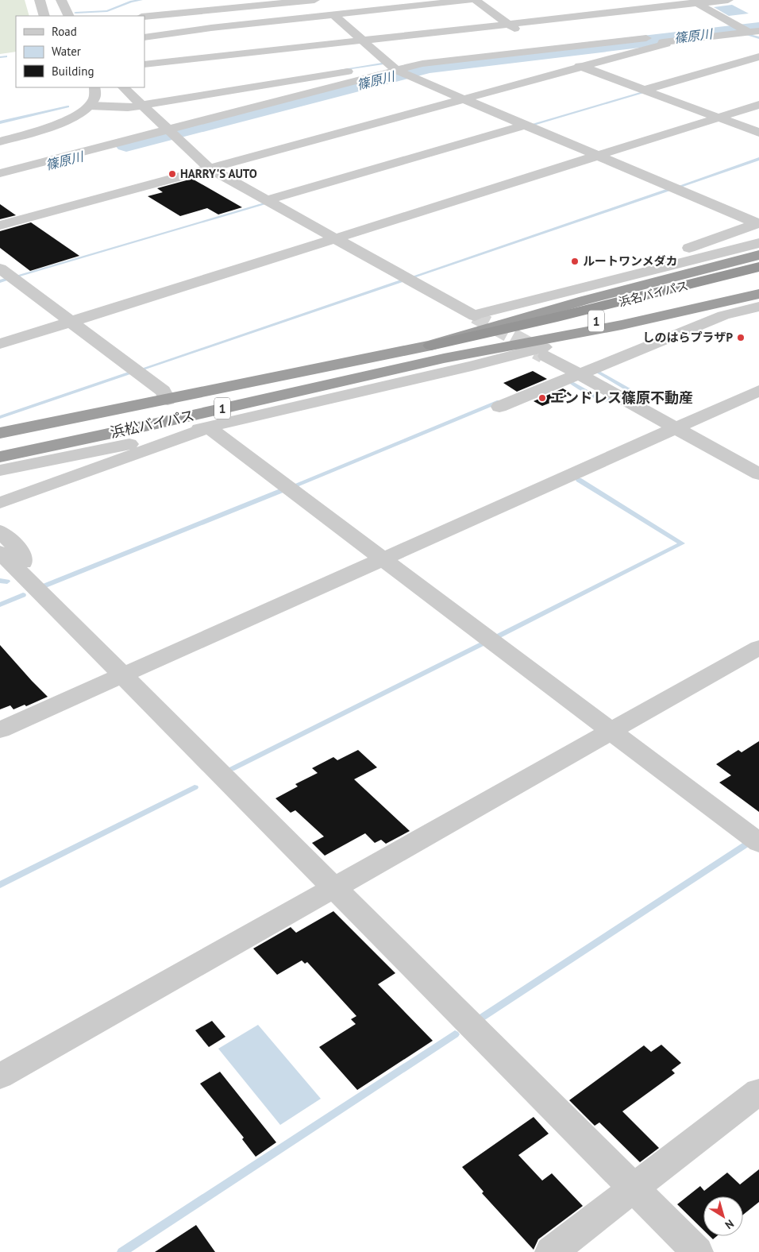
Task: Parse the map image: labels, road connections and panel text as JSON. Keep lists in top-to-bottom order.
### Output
{
  "streets": {
    "highway": ["浜名バイパス", "1", "浜松バイパス"]
  },
  "crossings": [
    ["浜名バイパス", "浜松バイパス"]
  ],
  "water": ["篠原川"],
  "places": [
    "HARRY'S AUTO",
    "ルートワンメダカ",
    "しのはらプラザP",
    "エンドレス篠原不動産"
  ],
  "legend": ["Road", "Water", "Building"],
  "north": "bottom right"
}
